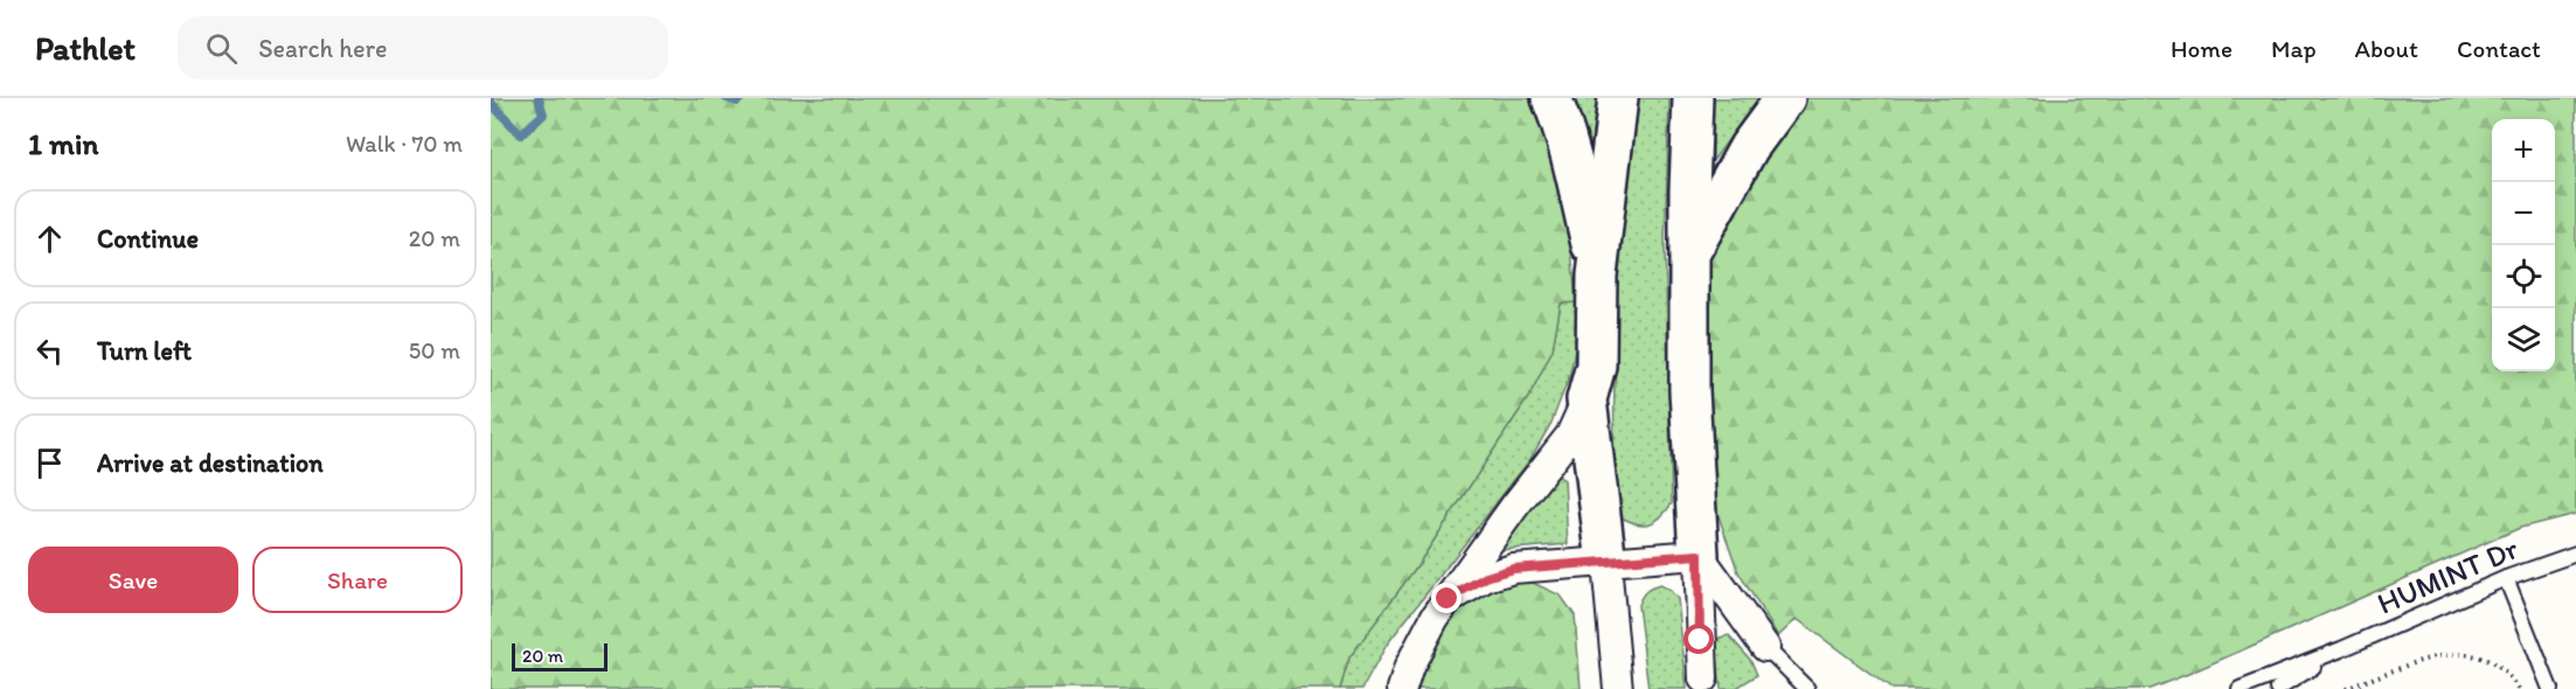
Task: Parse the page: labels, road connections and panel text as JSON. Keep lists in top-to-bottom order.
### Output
{
  "streets": {
    "lane": ["HUMINT Dr"]
  },
  "scale_bar": "20 m",
  "page": {
    "header": "Pathlet",
    "search": "Search here",
    "nav": [
      "Home",
      "Map",
      "About",
      "Contact"
    ],
    "heading": ["1 min", "Walk · 70 m"],
    "map_buttons": ["+", "−"],
    "list": [
      ["Continue", "20 m"],
      ["Turn left", "50 m"],
      "Arrive at destination"
    ],
    "buttons": ["Save", "Share"],
    "scale": "20 m"
  }
}
